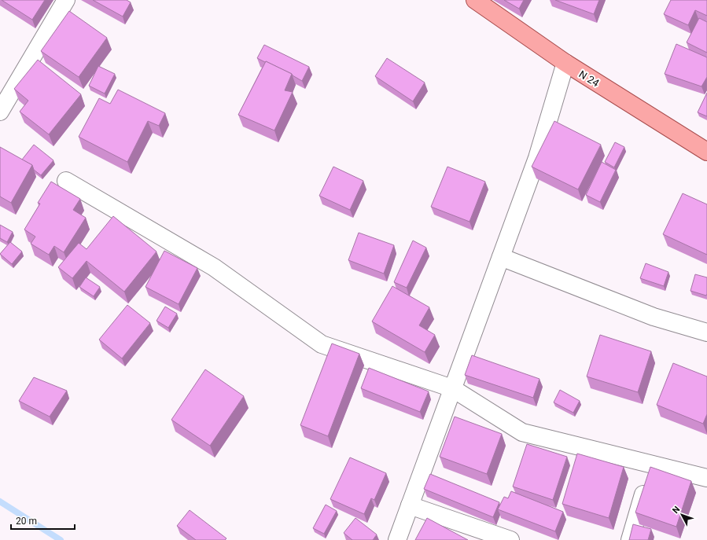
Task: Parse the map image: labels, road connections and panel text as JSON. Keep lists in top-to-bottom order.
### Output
{
  "streets": {
    "main road": ["N 24"]
  },
  "scale_bar": "20 m",
  "north": "top left"
}
